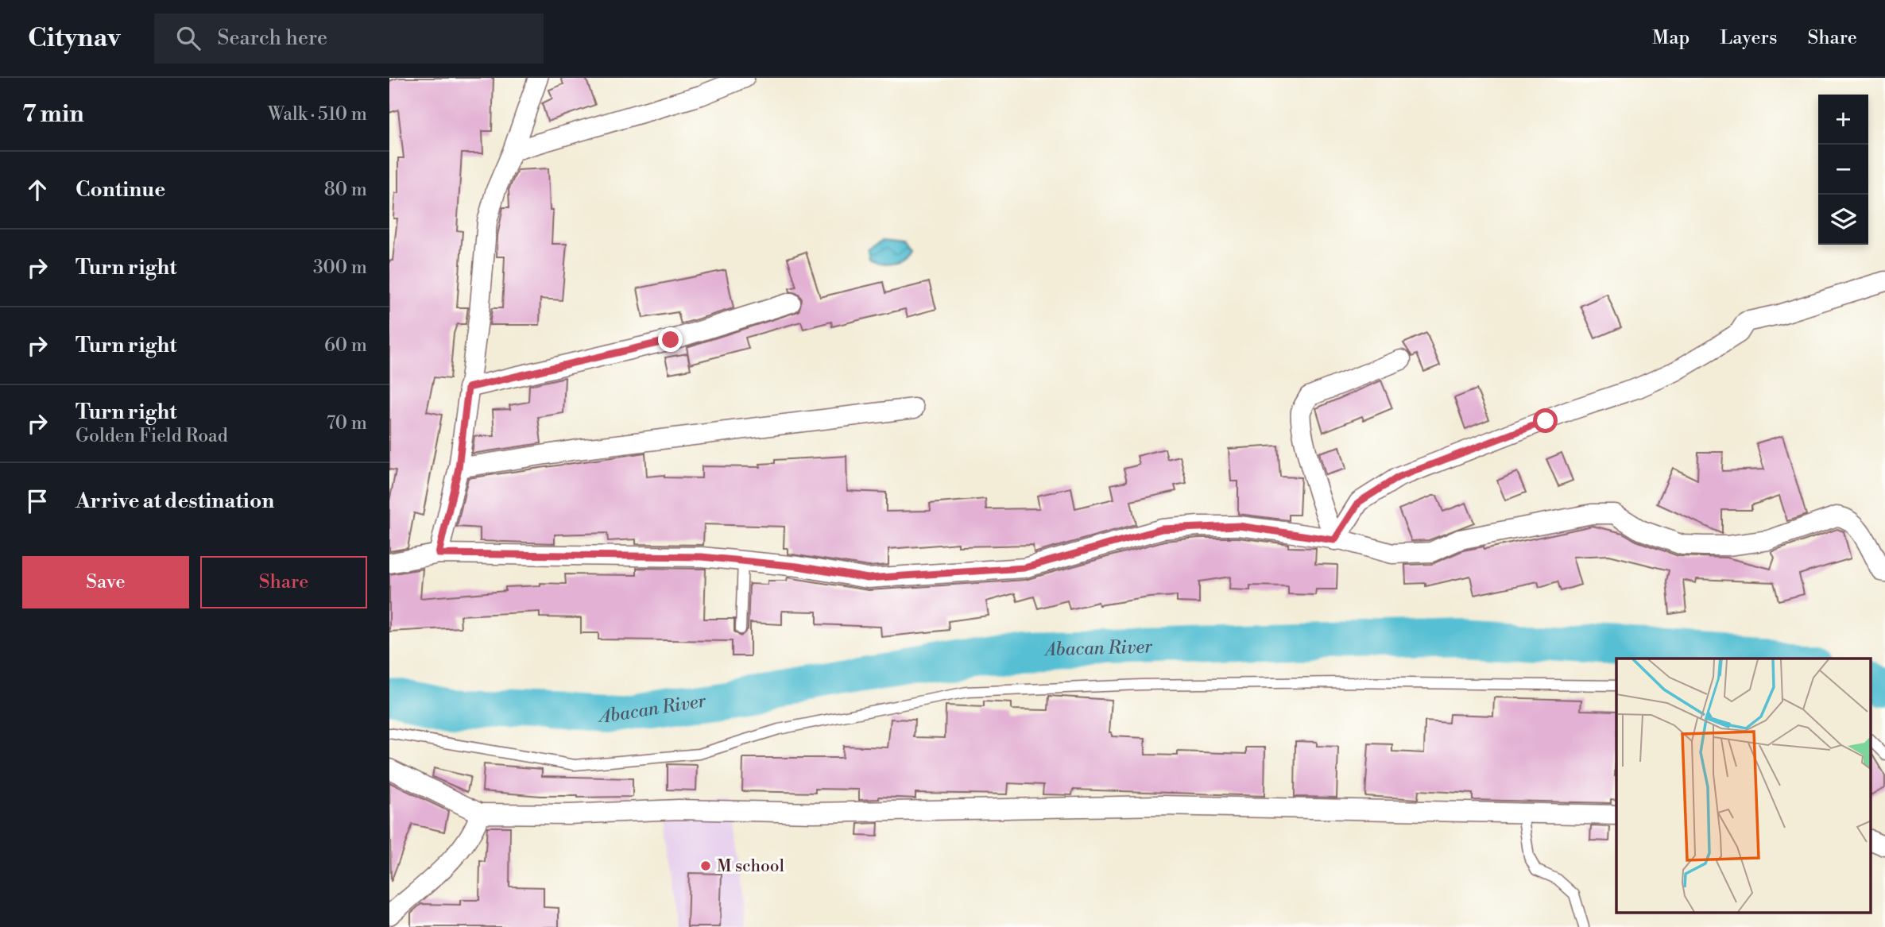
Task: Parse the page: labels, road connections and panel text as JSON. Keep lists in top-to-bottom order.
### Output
{
  "water": ["Abacan River"],
  "places": ["M school"],
  "page": {
    "header": "Citynav",
    "search": "Search here",
    "nav": ["Map", "Layers", "Share"],
    "heading": ["7 min", "Walk · 510 m"],
    "map_buttons": ["+", "−"],
    "list": [
      ["Continue", "80 m"],
      ["Turn right", "300 m"],
      ["Turn right", "60 m"],
      ["Turn right", "Golden Field Road", "70 m"],
      "Arrive at destination"
    ],
    "buttons": ["Save", "Share"]
  }
}
